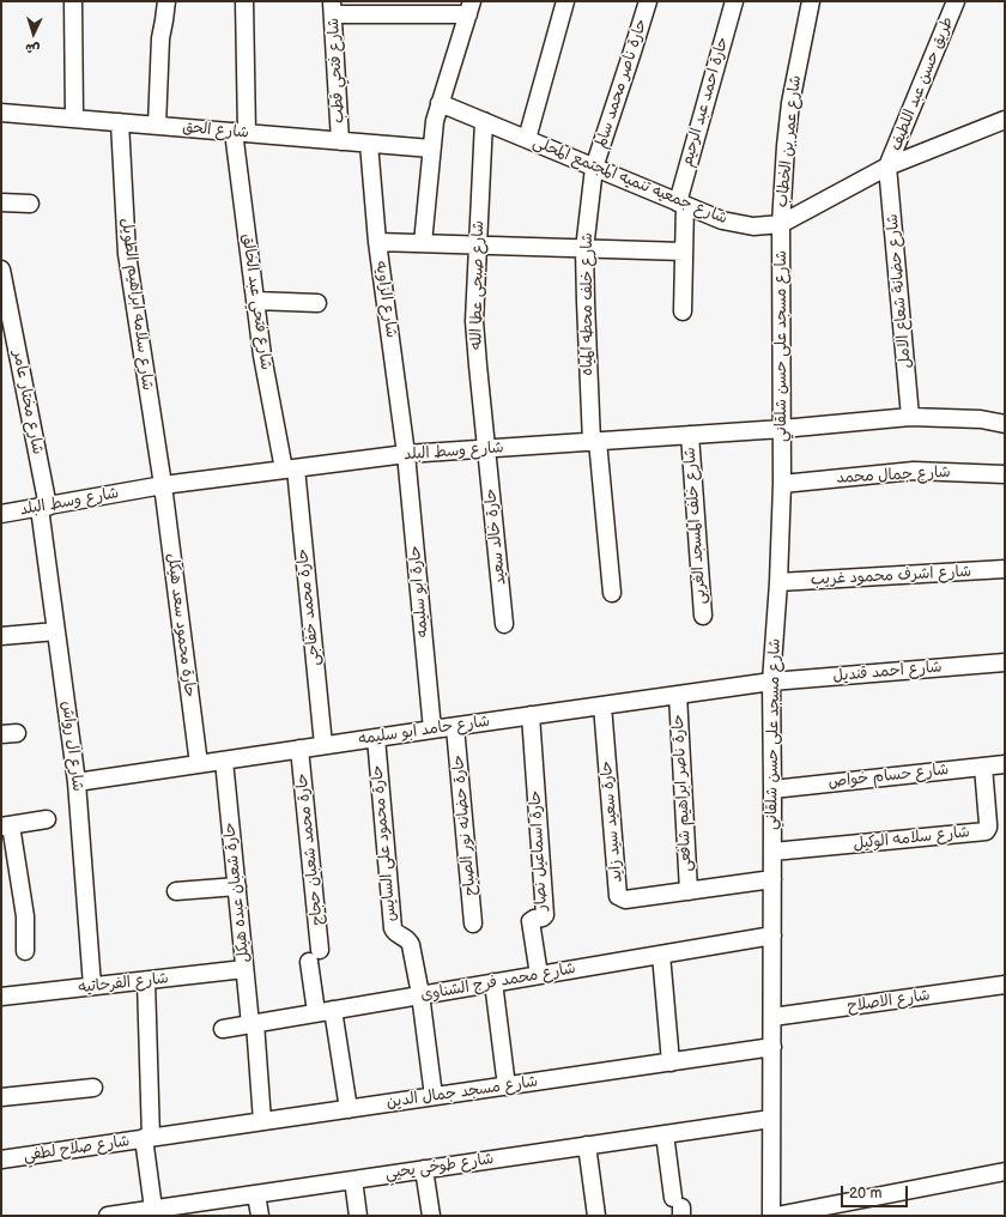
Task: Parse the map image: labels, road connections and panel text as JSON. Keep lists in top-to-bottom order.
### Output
{
  "streets": {
    "street": [
      "شارع فتحي قطب",
      "حارة ناصر محمد سالم",
      "طريق حسن عبد اللطيف",
      "حارة احمد عبد الرحيم",
      "شارع الحق",
      "شارع عمر بن الخطاب",
      "شارع جمعيه تنميه المجتمع المحلى",
      "شارع صبحى عطا الله",
      "شارع حضانة شعاع الامل",
      "شارع الزاويه",
      "شارع فتحي عبد الخالق",
      "شارع سلامه ابراهيم الطويل",
      "شارع خلف محطه المياه",
      "شارع مسجد على حسن شلقاني",
      "شارع مختار عامر",
      "شارع وسط البلد",
      "شارع جمال محمد",
      "شارع خلف المسجد الغربى",
      "حارة خالد سعيد",
      "شارع اشرف محمود غريب",
      "حارة ابو سليمه",
      "حارة محمد خفاجى",
      "حارة محمود سعد هيكل",
      "شارع احمد قنديل",
      "شارع حامد ابو سليمه",
      "شارع ال رواش",
      "شارع حسام خواص",
      "حارة ناصر ابراهيم شافعى",
      "حارة سعيد سيد زايد",
      "حارة حضانه نور الصباح",
      "شارع سلامه الوكيل",
      "حارة محمود على السايس",
      "حارة محمد شعبان حجاج",
      "حارة اسماعيل نصار",
      "حارة شعبان عبده هيكل",
      "شارع محمد فرج الشناوى",
      "شارع الفرحاتيه",
      "شارع الاصلاح",
      "شارع مسجد جمال الدين",
      "شارع صلاح لطفي",
      "شارع طوخى يحيي"
    ]
  },
  "crossings": [
    ["شارع فتحي قطب", "شارع الحق"],
    ["حارة ناصر محمد سالم", "شارع جمعيه تنميه المجتمع المحلى"],
    ["حارة ناصر محمد سالم", "شارع خلف محطه المياه"],
    ["طريق حسن عبد اللطيف", "شارع جمعيه تنميه المجتمع المحلى"],
    ["طريق حسن عبد اللطيف", "شارع حضانة شعاع الامل"],
    ["حارة احمد عبد الرحيم", "شارع جمعيه تنميه المجتمع المحلى"],
    ["شارع الحق", "شارع الزاويه"],
    ["شارع الحق", "شارع فتحي عبد الخالق"],
    ["شارع الحق", "شارع سلامه ابراهيم الطويل"],
    ["شارع عمر بن الخطاب", "شارع جمعيه تنميه المجتمع المحلى"],
    ["شارع عمر بن الخطاب", "شارع مسجد على حسن شلقاني"],
    ["شارع جمعيه تنميه المجتمع المحلى", "شارع صبحى عطا الله"],
    ["شارع جمعيه تنميه المجتمع المحلى", "شارع حضانة شعاع الامل"],
    ["شارع جمعيه تنميه المجتمع المحلى", "شارع خلف محطه المياه"],
    ["شارع جمعيه تنميه المجتمع المحلى", "شارع مسجد على حسن شلقاني"],
    ["شارع صبحى عطا الله", "شارع وسط البلد"],
    ["شارع صبحى عطا الله", "حارة خالد سعيد"],
    ["شارع حضانة شعاع الامل", "شارع وسط البلد"],
    ["شارع الزاويه", "شارع وسط البلد"],
    ["شارع الزاويه", "حارة ابو سليمه"],
    ["شارع فتحي عبد الخالق", "شارع وسط البلد"],
    ["شارع فتحي عبد الخالق", "حارة محمد خفاجى"],
    ["شارع سلامه ابراهيم الطويل", "شارع وسط البلد"],
    ["شارع سلامه ابراهيم الطويل", "حارة محمود سعد هيكل"],
    ["شارع خلف محطه المياه", "شارع وسط البلد"],
    ["شارع مسجد على حسن شلقاني", "شارع وسط البلد"],
    ["شارع مسجد على حسن شلقاني", "شارع جمال محمد"],
    ["شارع مسجد على حسن شلقاني", "شارع اشرف محمود غريب"],
    ["شارع مسجد على حسن شلقاني", "شارع احمد قنديل"],
    ["شارع مسجد على حسن شلقاني", "شارع حامد ابو سليمه"],
    ["شارع مسجد على حسن شلقاني", "شارع حسام خواص"],
    ["شارع مسجد على حسن شلقاني", "حارة سعيد سيد زايد"],
    ["شارع مسجد على حسن شلقاني", "شارع سلامه الوكيل"],
    ["شارع مسجد على حسن شلقاني", "شارع محمد فرج الشناوى"],
    ["شارع مسجد على حسن شلقاني", "شارع الاصلاح"],
    ["شارع مسجد على حسن شلقاني", "شارع مسجد جمال الدين"],
    ["شارع مسجد على حسن شلقاني", "شارع طوخى يحيي"],
    ["شارع مختار عامر", "شارع وسط البلد"],
    ["شارع مختار عامر", "شارع ال رواش"],
    ["شارع وسط البلد", "شارع خلف المسجد الغربى"],
    ["شارع وسط البلد", "حارة خالد سعيد"],
    ["شارع وسط البلد", "حارة ابو سليمه"],
    ["شارع وسط البلد", "حارة محمد خفاجى"],
    ["شارع وسط البلد", "حارة محمود سعد هيكل"],
    ["شارع وسط البلد", "شارع ال رواش"],
    ["حارة ابو سليمه", "شارع حامد ابو سليمه"],
    ["حارة محمد خفاجى", "شارع حامد ابو سليمه"],
    ["حارة محمود سعد هيكل", "شارع حامد ابو سليمه"],
    ["شارع احمد قنديل", "شارع حامد ابو سليمه"],
    ["شارع حامد ابو سليمه", "شارع ال رواش"],
    ["شارع حامد ابو سليمه", "حارة ناصر ابراهيم شافعى"],
    ["شارع حامد ابو سليمه", "حارة سعيد سيد زايد"],
    ["شارع حامد ابو سليمه", "حارة حضانه نور الصباح"],
    ["شارع حامد ابو سليمه", "حارة محمود على السايس"],
    ["شارع حامد ابو سليمه", "حارة محمد شعبان حجاج"],
    ["شارع حامد ابو سليمه", "حارة اسماعيل نصار"],
    ["شارع حامد ابو سليمه", "حارة شعبان عبده هيكل"],
    ["شارع ال رواش", "شارع الفرحاتيه"],
    ["شارع حسام خواص", "شارع سلامه الوكيل"],
    ["حارة ناصر ابراهيم شافعى", "حارة سعيد سيد زايد"],
    ["حارة محمود على السايس", "شارع محمد فرج الشناوى"],
    ["حارة محمود على السايس", "شارع مسجد جمال الدين"],
    ["حارة محمد شعبان حجاج", "شارع محمد فرج الشناوى"],
    ["حارة اسماعيل نصار", "شارع محمد فرج الشناوى"],
    ["حارة شعبان عبده هيكل", "شارع محمد فرج الشناوى"],
    ["حارة شعبان عبده هيكل", "شارع الفرحاتيه"],
    ["حارة شعبان عبده هيكل", "شارع مسجد جمال الدين"],
    ["شارع مسجد جمال الدين", "شارع صلاح لطفي"]
  ],
  "scale_bar": "20 m",
  "north": "bottom"
}
